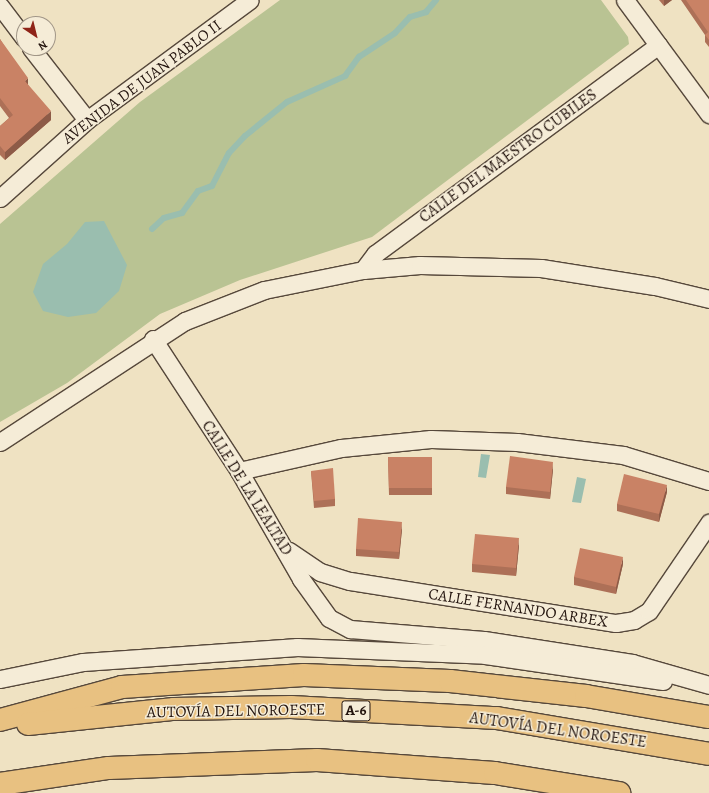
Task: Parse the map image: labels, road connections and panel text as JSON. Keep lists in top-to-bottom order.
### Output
{
  "streets": {
    "highway": ["AUTOVÍA DEL NOROESTE", "A-6"],
    "street": [
      "AVENIDA DE JUAN PABLO II",
      "CALLE DEL MAESTRO CUBILES",
      "CALLE DE LA LEALTAD",
      "CALLE FERNANDO ARBEX"
    ]
  },
  "crossings": [
    ["CALLE DE LA LEALTAD", "CALLE FERNANDO ARBEX"]
  ],
  "north": "bottom right"
}
